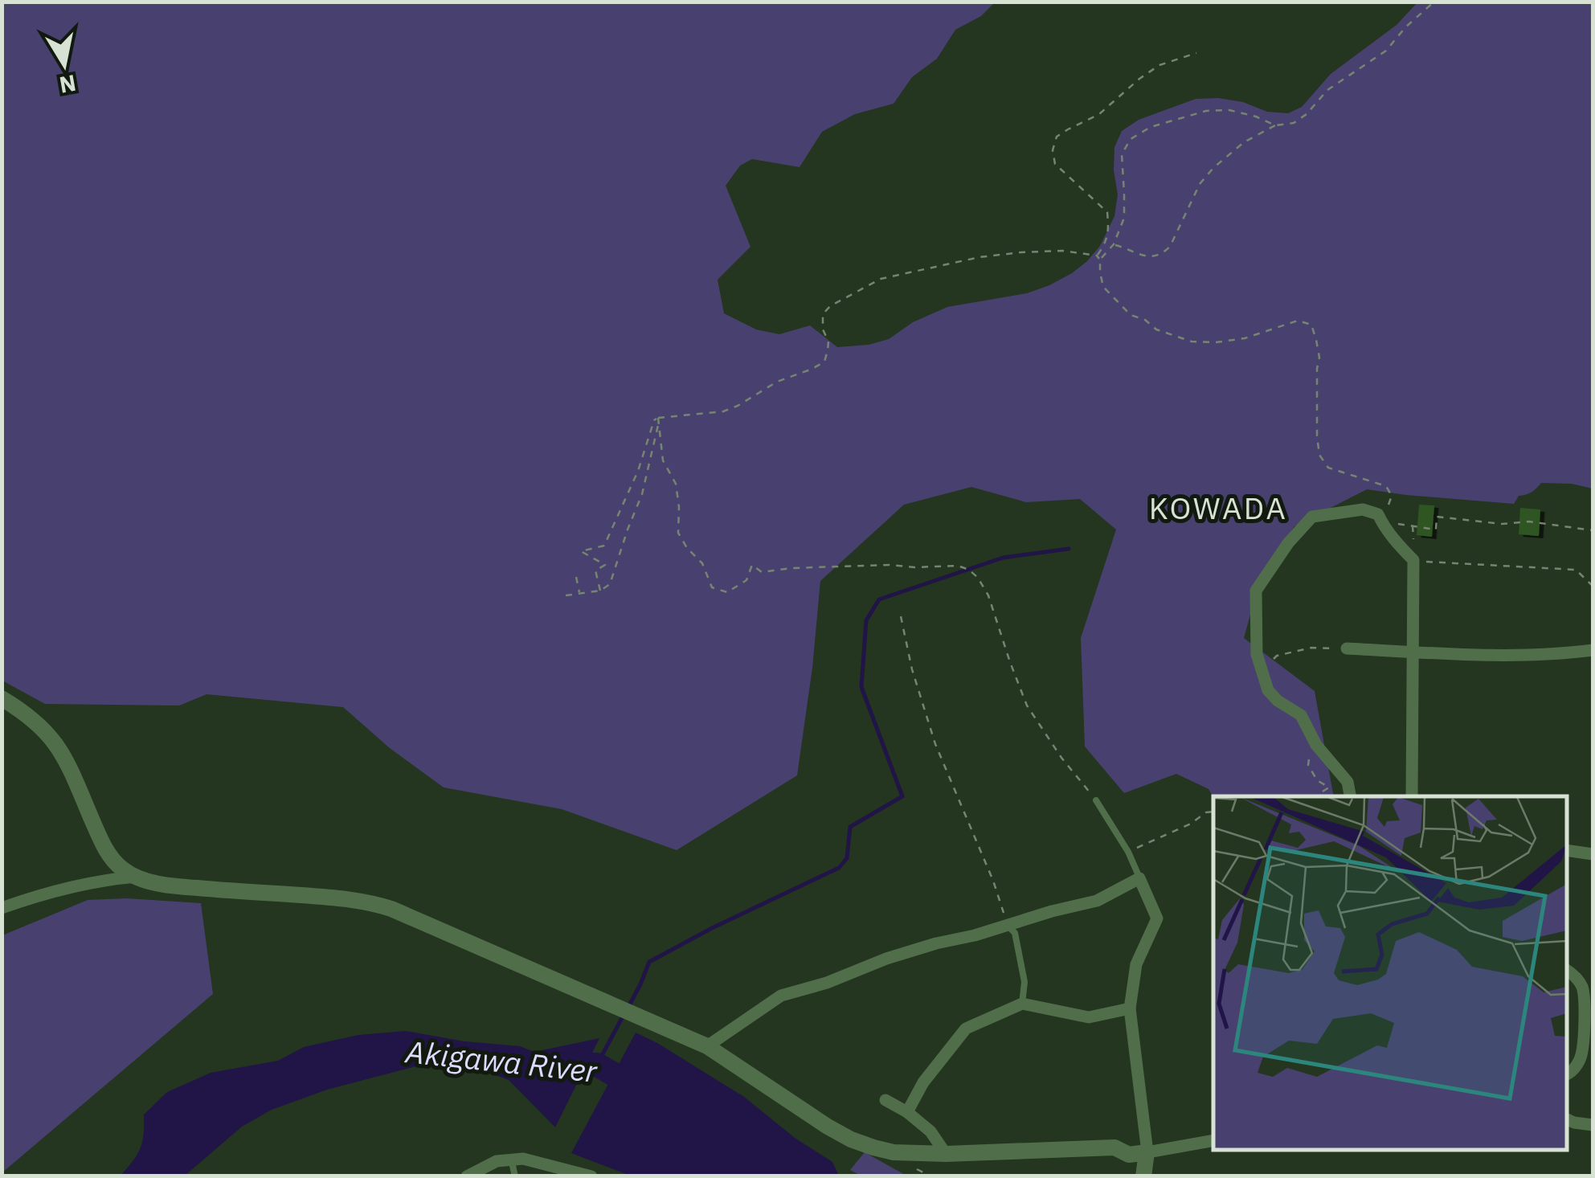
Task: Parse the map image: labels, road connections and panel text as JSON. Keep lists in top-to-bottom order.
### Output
{
  "districts": ["KOWADA"],
  "water": ["Akigawa River"],
  "north": "bottom"
}
